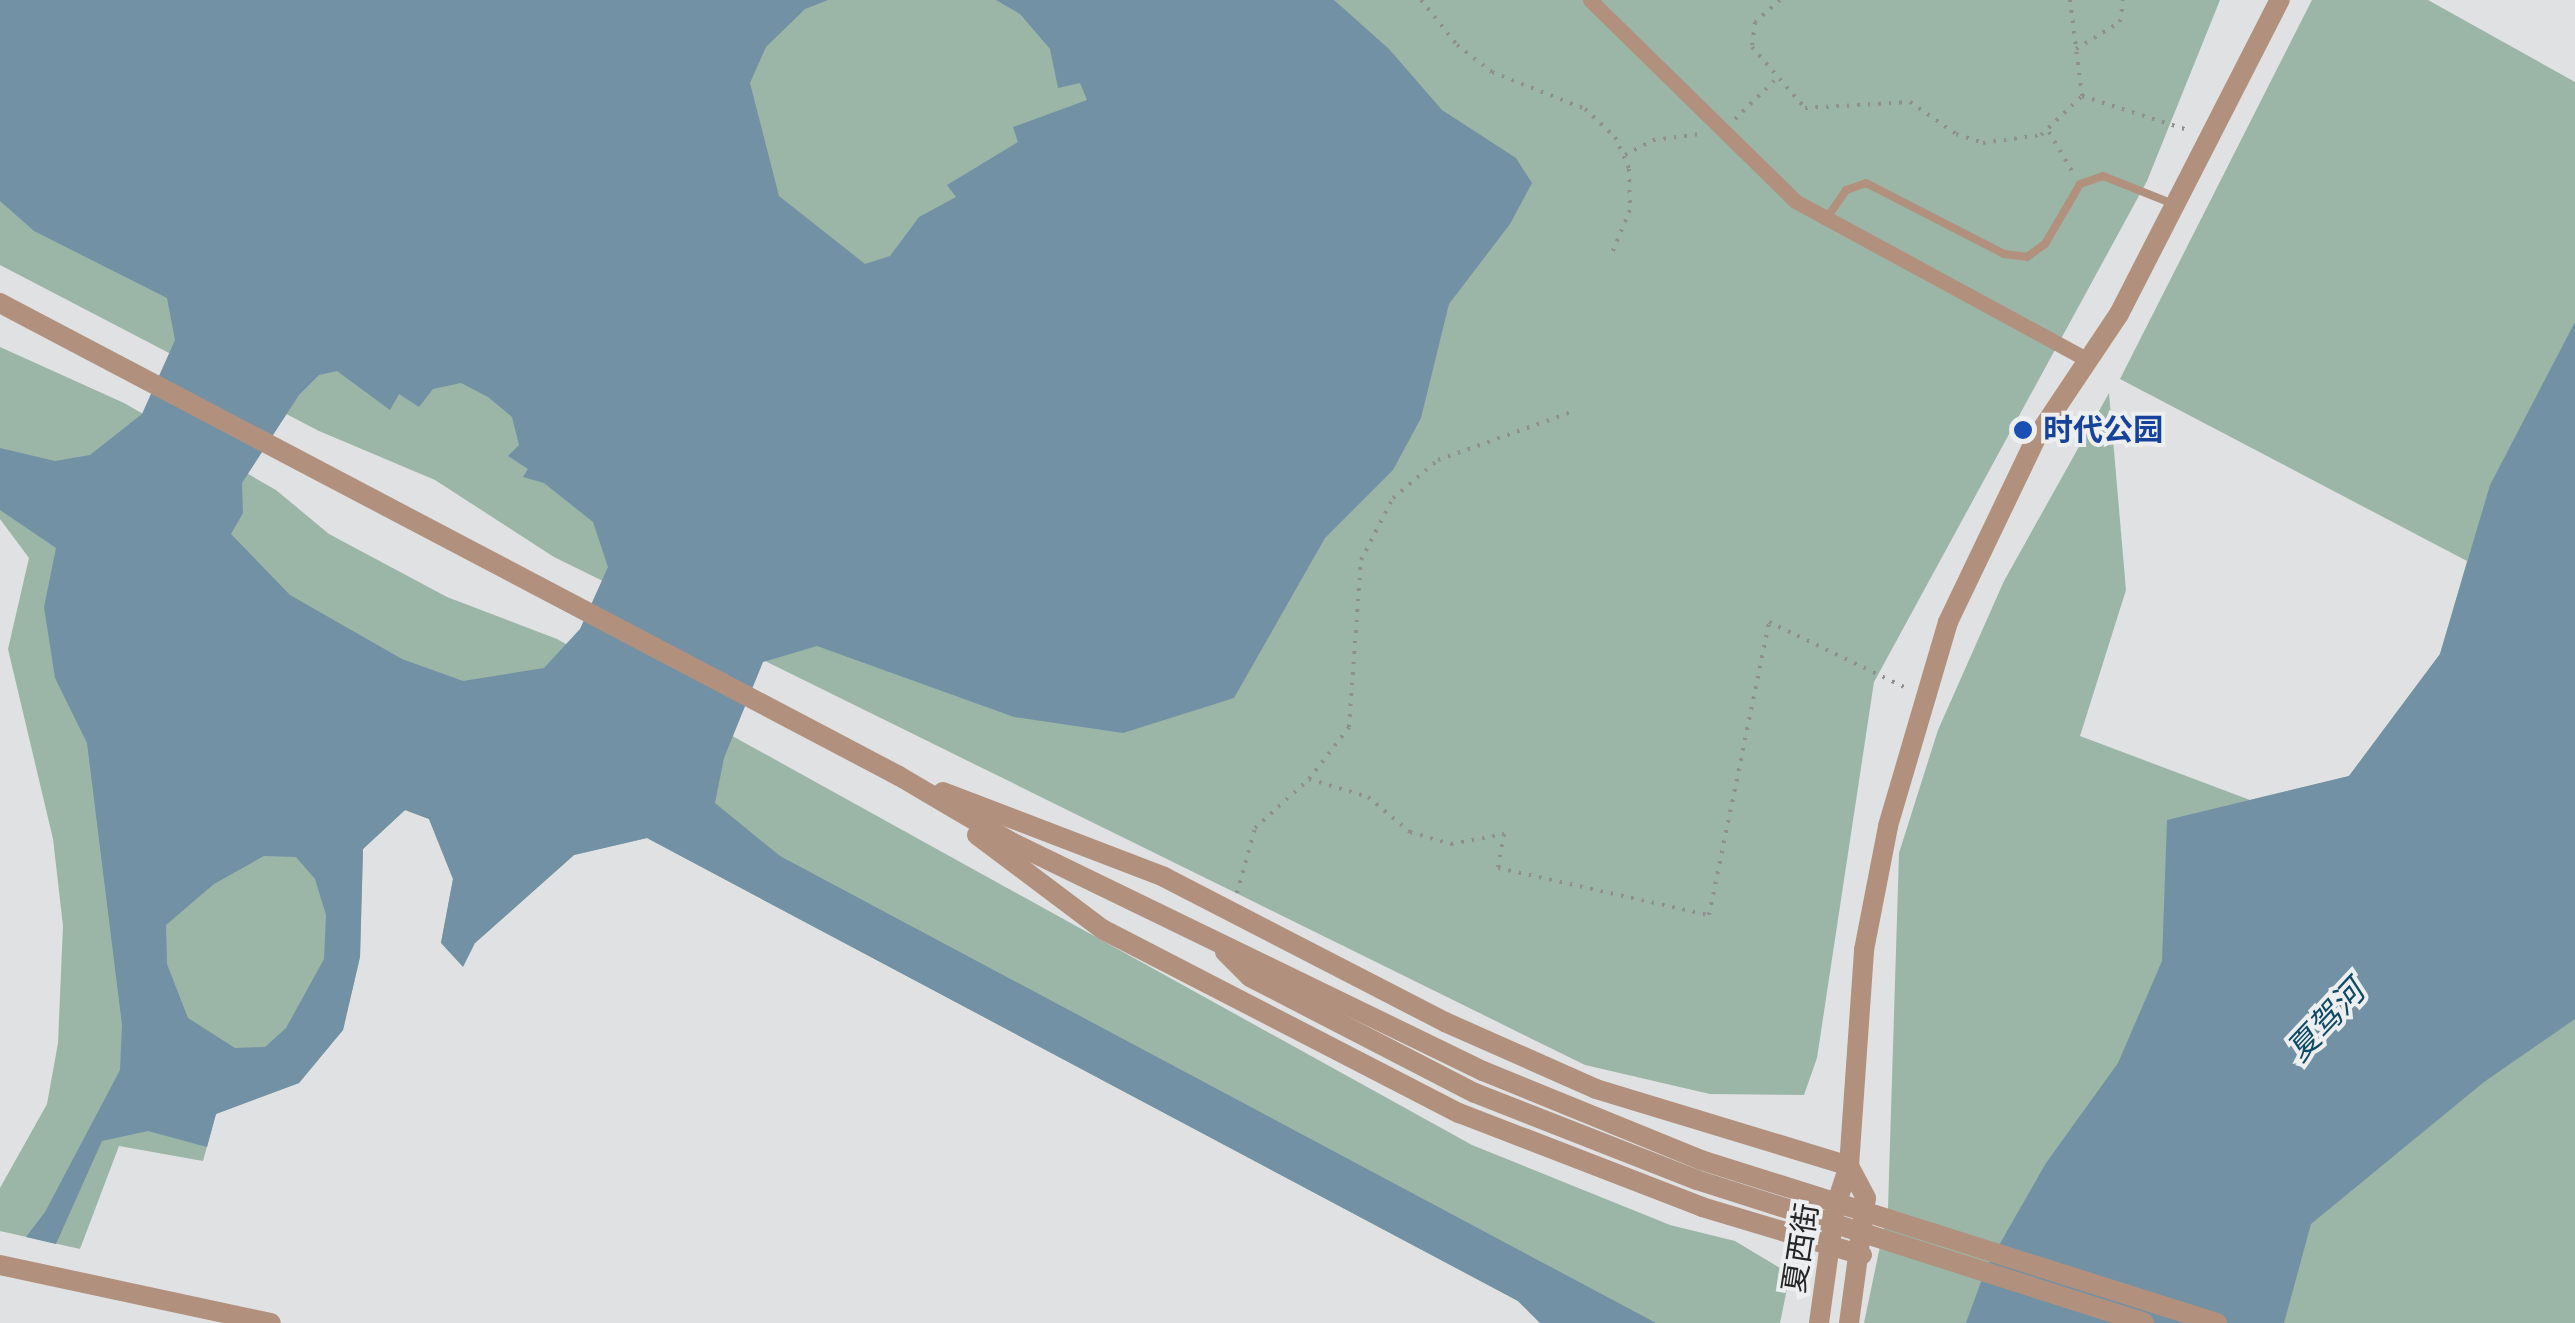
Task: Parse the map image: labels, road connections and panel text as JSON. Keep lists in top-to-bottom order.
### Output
{
  "streets": {
    "street": ["夏西街"]
  },
  "water": ["夏驾河"],
  "places": ["时代公园"]
}
